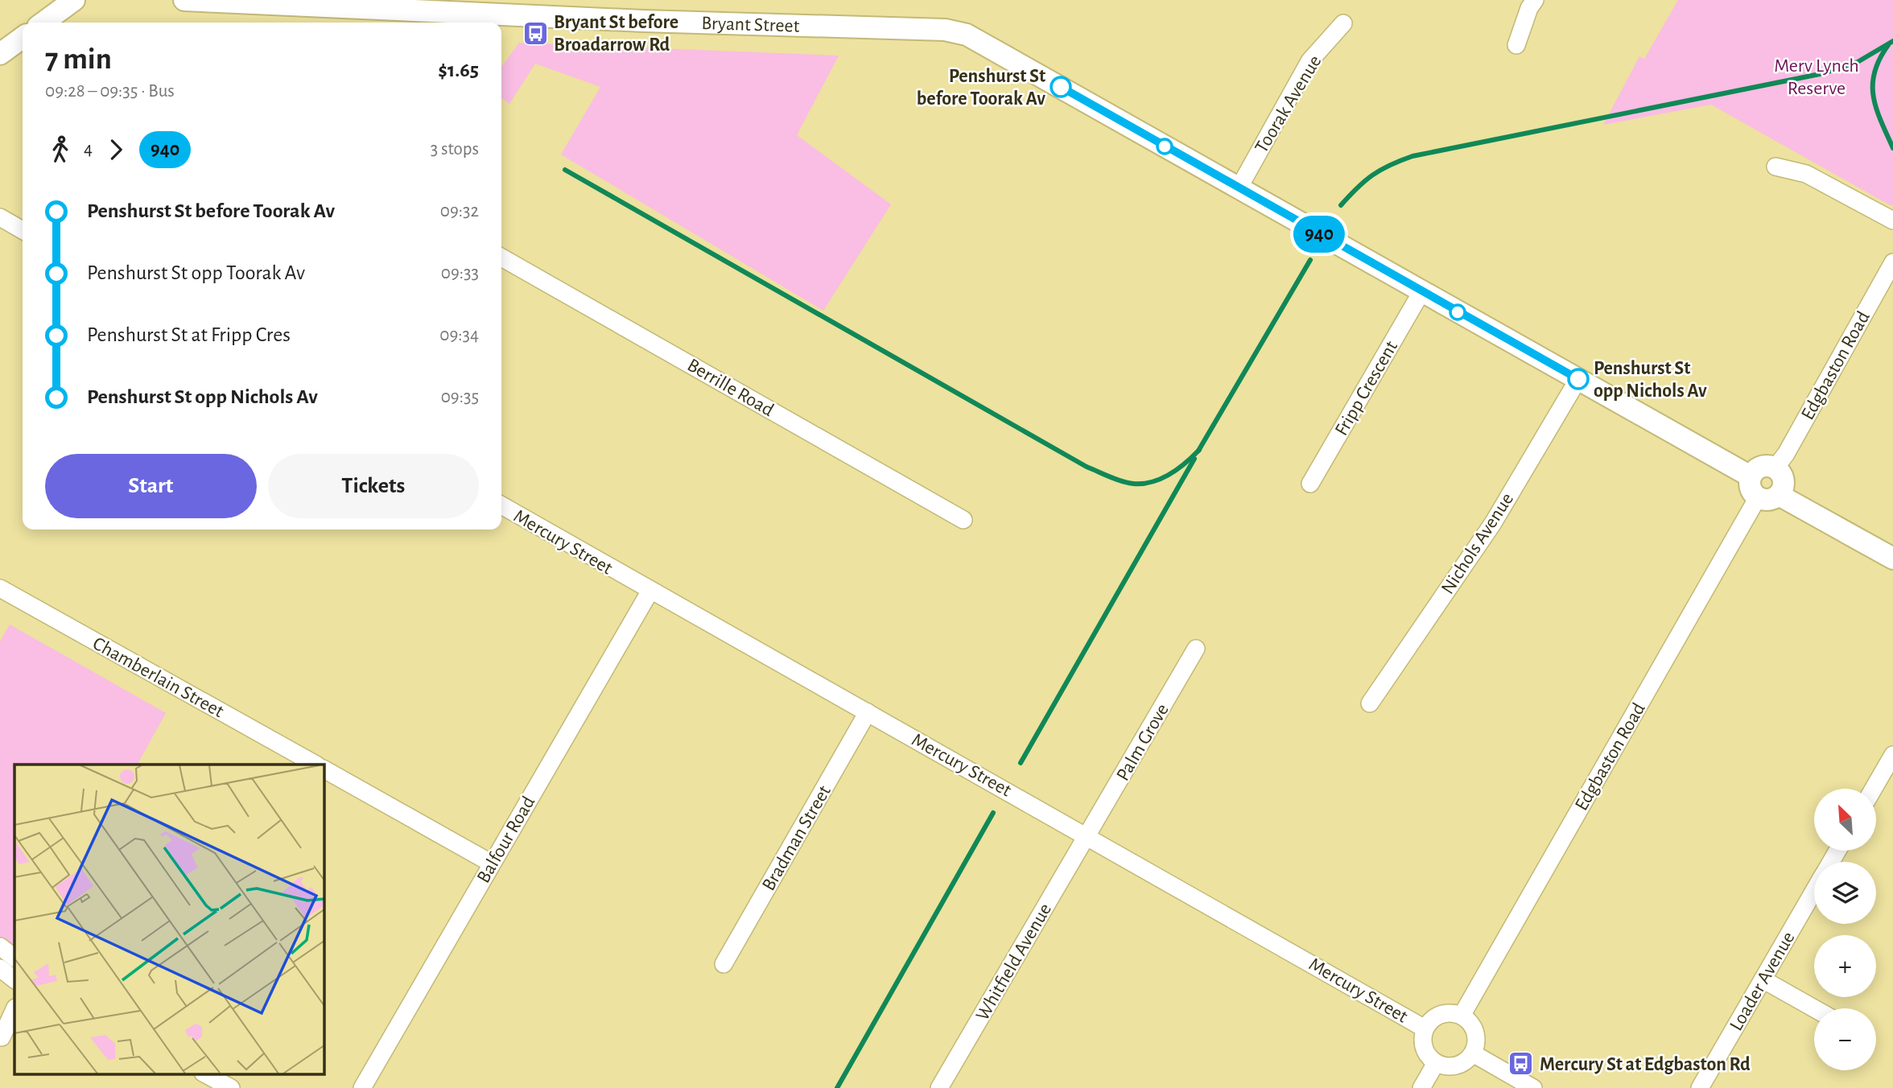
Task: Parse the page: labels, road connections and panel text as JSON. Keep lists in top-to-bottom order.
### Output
{
  "streets": {
    "street": [
      "Bryant Street",
      "Toorak Avenue",
      "Edgbaston Road",
      "Berrille Road",
      "Fripp Crescent",
      "Mercury Street",
      "Nichols Avenue",
      "Chamberlain Street",
      "Palm Grove",
      "Bradman Street",
      "Balfour Road",
      "Whitfield Avenue",
      "Loader Avenue"
    ]
  },
  "crossings": [
    ["Bryant Street", "Toorak Avenue"],
    ["Bryant Street", "Edgbaston Road"],
    ["Bryant Street", "Fripp Crescent"],
    ["Bryant Street", "Nichols Avenue"],
    ["Edgbaston Road", "Mercury Street"],
    ["Mercury Street", "Palm Grove"],
    ["Mercury Street", "Bradman Street"],
    ["Mercury Street", "Balfour Road"],
    ["Mercury Street", "Whitfield Avenue"],
    ["Palm Grove", "Whitfield Avenue"]
  ],
  "parks": ["Merv Lynch Reserve"],
  "places": {
    "bus stop": ["Bryant St before Broadarrow Rd", "Mercury St at Edgbaston Rd"],
    "other": ["Penshurst St before Toorak Av", "Penshurst St opp Nichols Av"]
  },
  "lines": ["bus line 940"],
  "north": "top left",
  "page": {
    "on_map": "940",
    "heading": ["7 min", "09:28 – 09:35 · Bus", "$1.65"],
    "legs": ["4", "940", "3 stops"],
    "list": [
      {
        "name": "Penshurst St before Toorak Av",
        "value": "09:32"
      },
      {
        "name": "Penshurst St opp Toorak Av",
        "value": "09:33"
      },
      {
        "name": "Penshurst St at Fripp Cres",
        "value": "09:34"
      },
      {
        "name": "Penshurst St opp Nichols Av",
        "value": "09:35"
      }
    ],
    "buttons": ["Start", "Tickets"],
    "map_buttons": ["+", "−"]
  }
}
